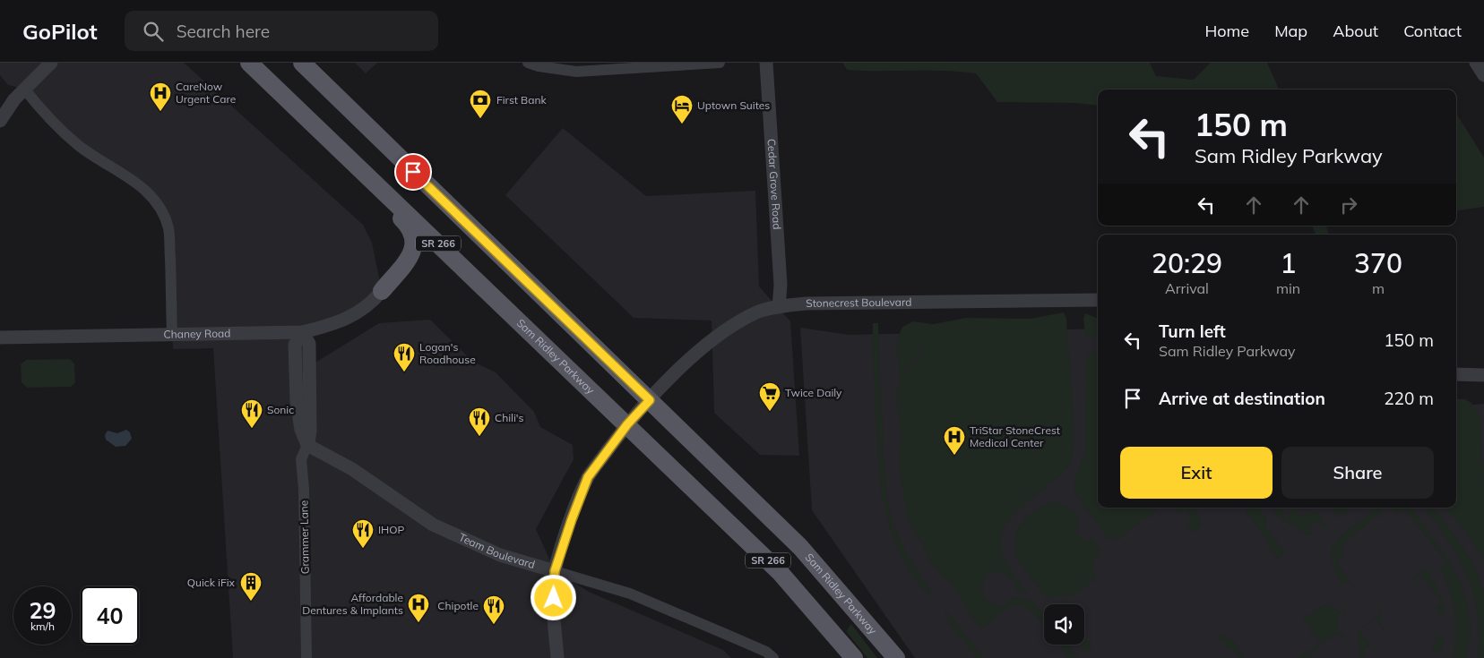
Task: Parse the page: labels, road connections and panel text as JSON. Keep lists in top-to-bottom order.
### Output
{
  "streets": {
    "main road": ["SR 266", "Sam Ridley Parkway"],
    "street": [
      "Cedar Grove Road",
      "Stonecrest Boulevard",
      "Chaney Road",
      "Grammer Lane",
      "Team Boulevard"
    ]
  },
  "crossings": [
    ["Cedar Grove Road", "Stonecrest Boulevard"],
    ["Stonecrest Boulevard", "Sam Ridley Parkway"],
    ["Stonecrest Boulevard", "Team Boulevard"],
    ["Grammer Lane", "Team Boulevard"]
  ],
  "places": {
    "hospital": ["CareNow Urgent Care", "TriStar StoneCrest Medical Center", "Affordable Dentures & Implants"],
    "bank": ["First Bank"],
    "hotel": ["Uptown Suites"],
    "restaurant": [
      "Logan's Roadhouse",
      "Sonic",
      "Chili's",
      "IHOP",
      "Chipotle"
    ],
    "supermarket": ["Twice Daily"],
    "building": ["Quick iFix"]
  },
  "page": {
    "header": "GoPilot",
    "search": "Search here",
    "nav": [
      "Home",
      "Map",
      "About",
      "Contact"
    ],
    "turn": ["150 m", "Sam Ridley Parkway"],
    "eta": [
      "20:29",
      "Arrival",
      "1",
      "min",
      "370",
      "m"
    ],
    "list": [
      {
        "name": "Turn left",
        "note": "Sam Ridley Parkway",
        "value": "150 m"
      },
      {
        "name": "Arrive at destination",
        "value": "220 m"
      }
    ],
    "buttons": ["Exit", "Share"],
    "speed": "29 km/h",
    "limit": "40"
  }
}
